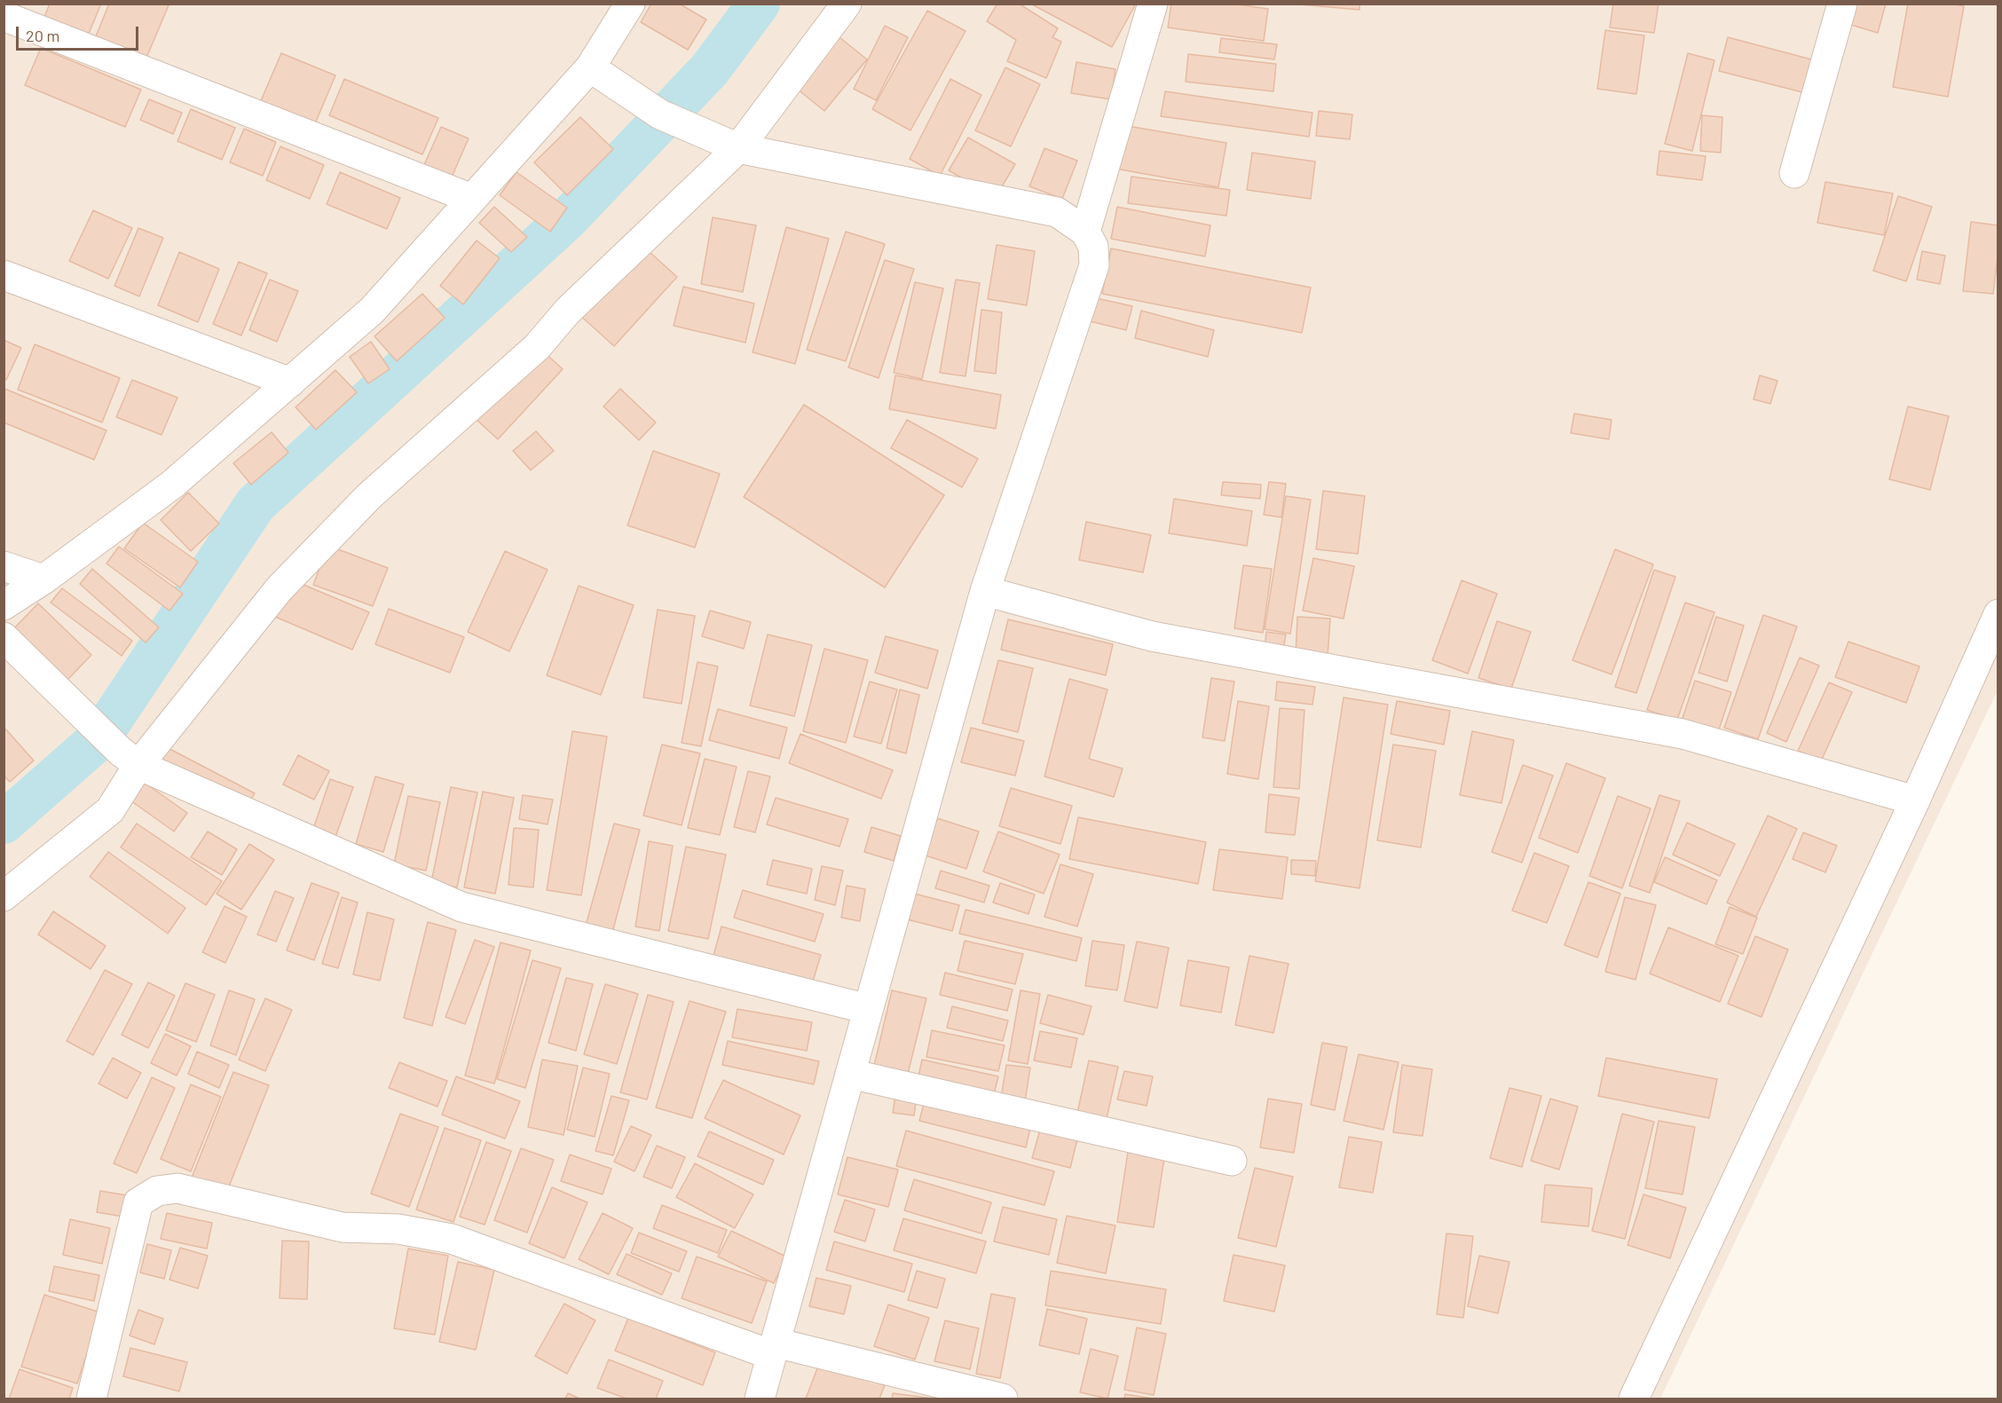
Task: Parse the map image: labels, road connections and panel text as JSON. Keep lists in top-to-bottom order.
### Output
{
  "scale_bar": "20 m"
}
